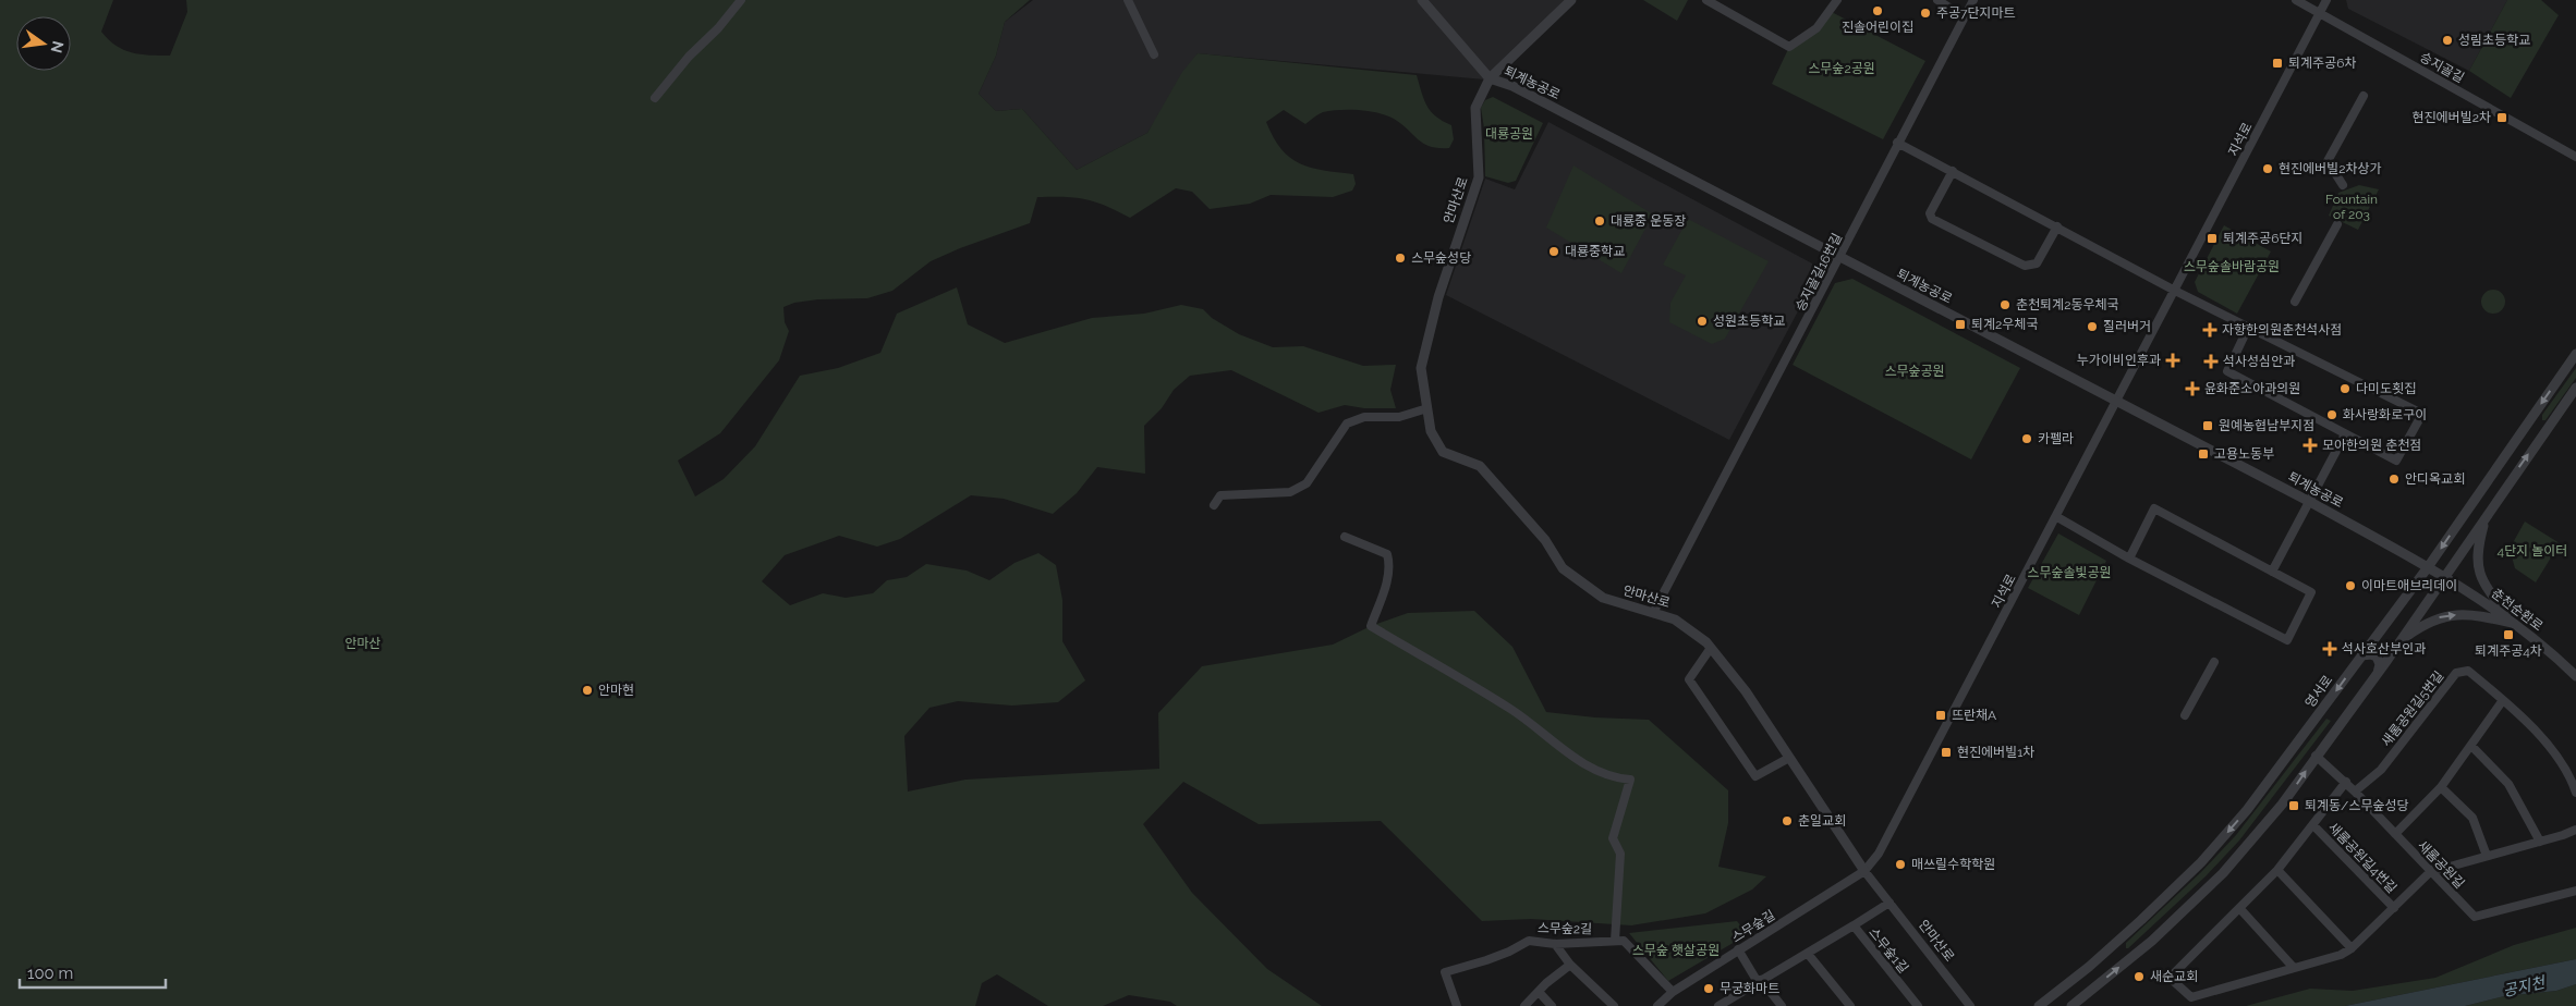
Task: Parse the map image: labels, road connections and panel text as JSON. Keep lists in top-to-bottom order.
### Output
{
  "streets": {
    "street": [
      "승지골길",
      "퇴계농공로",
      "지석로",
      "안마산로",
      "승지골길16번길",
      "춘천순환로",
      "영서로",
      "새롬공원길5번길",
      "새롬공원길4번길",
      "새롬공원길",
      "스무숲길",
      "스무숲2길",
      "스무숲1길"
    ]
  },
  "crossings": [
    ["승지골길", "지석로"],
    ["퇴계농공로", "지석로"],
    ["퇴계농공로", "안마산로"],
    ["퇴계농공로", "승지골길16번길"],
    ["퇴계농공로", "춘천순환로"],
    ["퇴계농공로", "영서로"],
    ["지석로", "안마산로"],
    ["지석로", "스무숲길"],
    ["안마산로", "승지골길16번길"],
    ["안마산로", "스무숲길"],
    ["춘천순환로", "영서로"],
    ["영서로", "새롬공원길"],
    ["새롬공원길5번길", "새롬공원길"],
    ["새롬공원길4번길", "새롬공원길"]
  ],
  "water": ["공지천"],
  "parks": [
    "스무숲2공원",
    "대룡공원",
    "Fountain of 203",
    "스무숲솔바람공원",
    "스무숲공원",
    "4단지 놀이터",
    "스무숲솔빛공원",
    "안마산",
    "스무숲 햇살공원"
  ],
  "places": {
    "other": [
      "진솔어린이집",
      "주공7단지마트",
      "성림초등학교",
      "현진에버빌2차상가",
      "대룡중 운동장",
      "대룡중학교",
      "스무숲성당",
      "춘천퇴계2동우체국",
      "성원초등학교",
      "질러버거",
      "다미도횟집",
      "화사랑화로구이",
      "카펠라",
      "안디옥교회",
      "이마트애브리데이",
      "안마현",
      "춘일교회",
      "매쓰릴수학학원",
      "새순교회",
      "무궁화마트"
    ],
    "transit": [
      "퇴계주공6차",
      "현진에버빌2차",
      "퇴계주공6단지",
      "퇴계2우체국",
      "원예농협남부지점",
      "고용노동부",
      "퇴계주공4차",
      "뜨란채A",
      "현진에버빌1차",
      "퇴계동/스무숲성당"
    ],
    "health": [
      "자향한의원춘천석사점",
      "누가이비인후과",
      "석사성심안과",
      "윤화준소아과의원",
      "모아한의원 춘천점",
      "석사호산부인과"
    ]
  },
  "scale_bar": "100 m",
  "north": "right"
}
